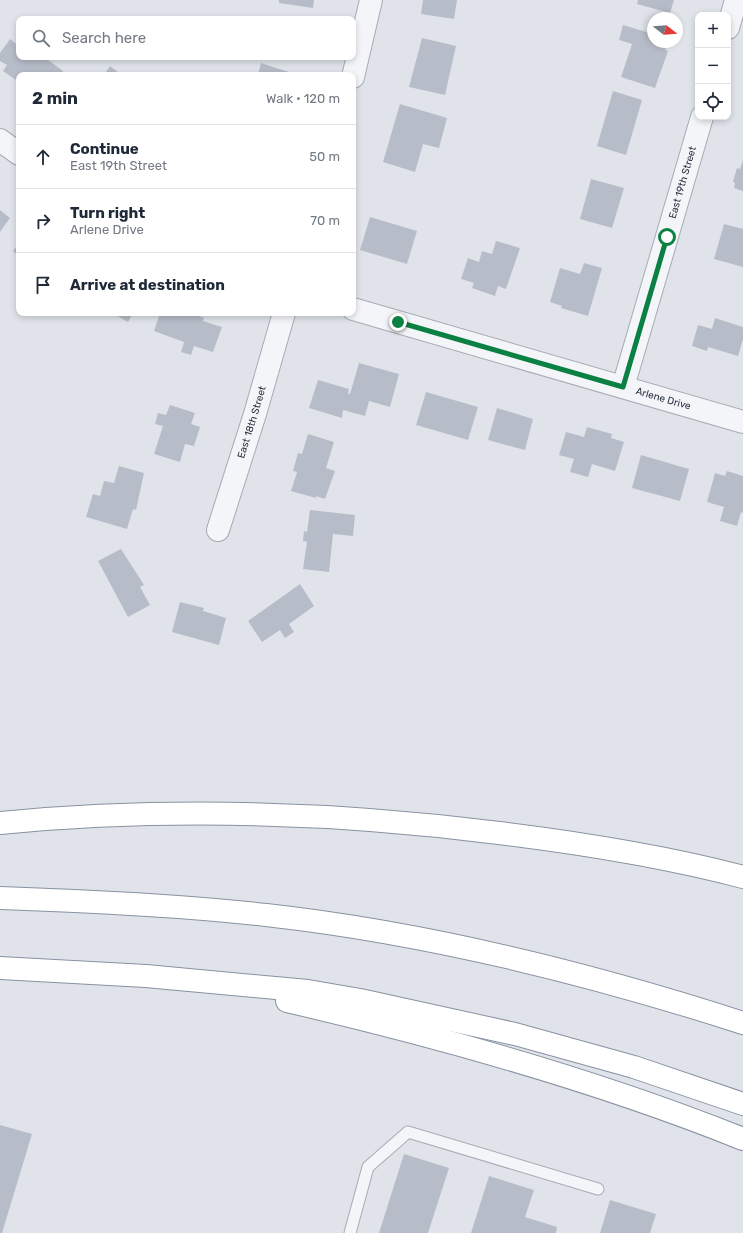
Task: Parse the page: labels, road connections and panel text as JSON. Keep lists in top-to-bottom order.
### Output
{
  "streets": {
    "street": ["East 19th Street", "Arlene Drive", "East 18th Street"]
  },
  "crossings": [
    ["East 19th Street", "Arlene Drive"]
  ],
  "north": "right",
  "page": {
    "map_buttons": ["+", "−"],
    "search": "Search here",
    "heading": ["2 min", "Walk · 120 m"],
    "list": [
      ["Continue", "East 19th Street", "50 m"],
      ["Turn right", "Arlene Drive", "70 m"],
      "Arrive at destination"
    ]
  }
}
